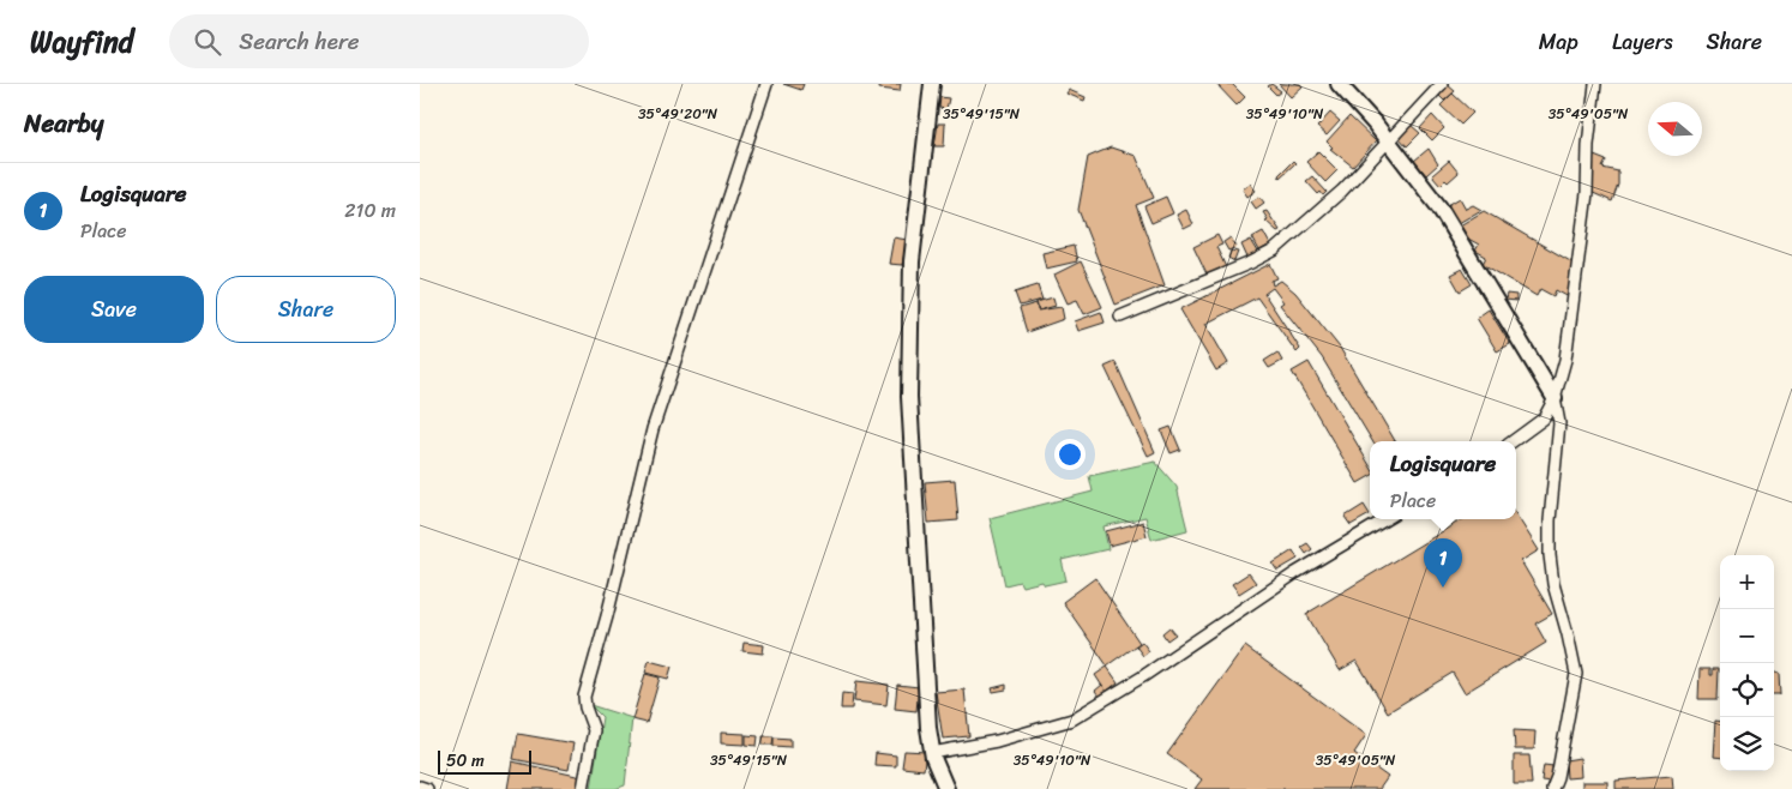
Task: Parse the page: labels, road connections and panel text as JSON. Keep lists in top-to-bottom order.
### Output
{
  "scale_bar": "50 m",
  "north": "left",
  "page": {
    "header": "Wayfind",
    "search": "Search here",
    "nav": ["Map", "Layers", "Share"],
    "heading": "Nearby",
    "list": [
      {
        "mark": "1",
        "name": "Logisquare",
        "note": "Place",
        "value": "210 m"
      }
    ],
    "buttons": ["Save", "Share"],
    "popup": ["Logisquare", "Place"],
    "pins": "1",
    "map_buttons": ["+", "−"],
    "scale": "50 m"
  },
  "coordinates": [
    "35°49'20\"N",
    "35°49'15\"N",
    "35°49'10\"N",
    "35°49'05\"N"
  ]
}
